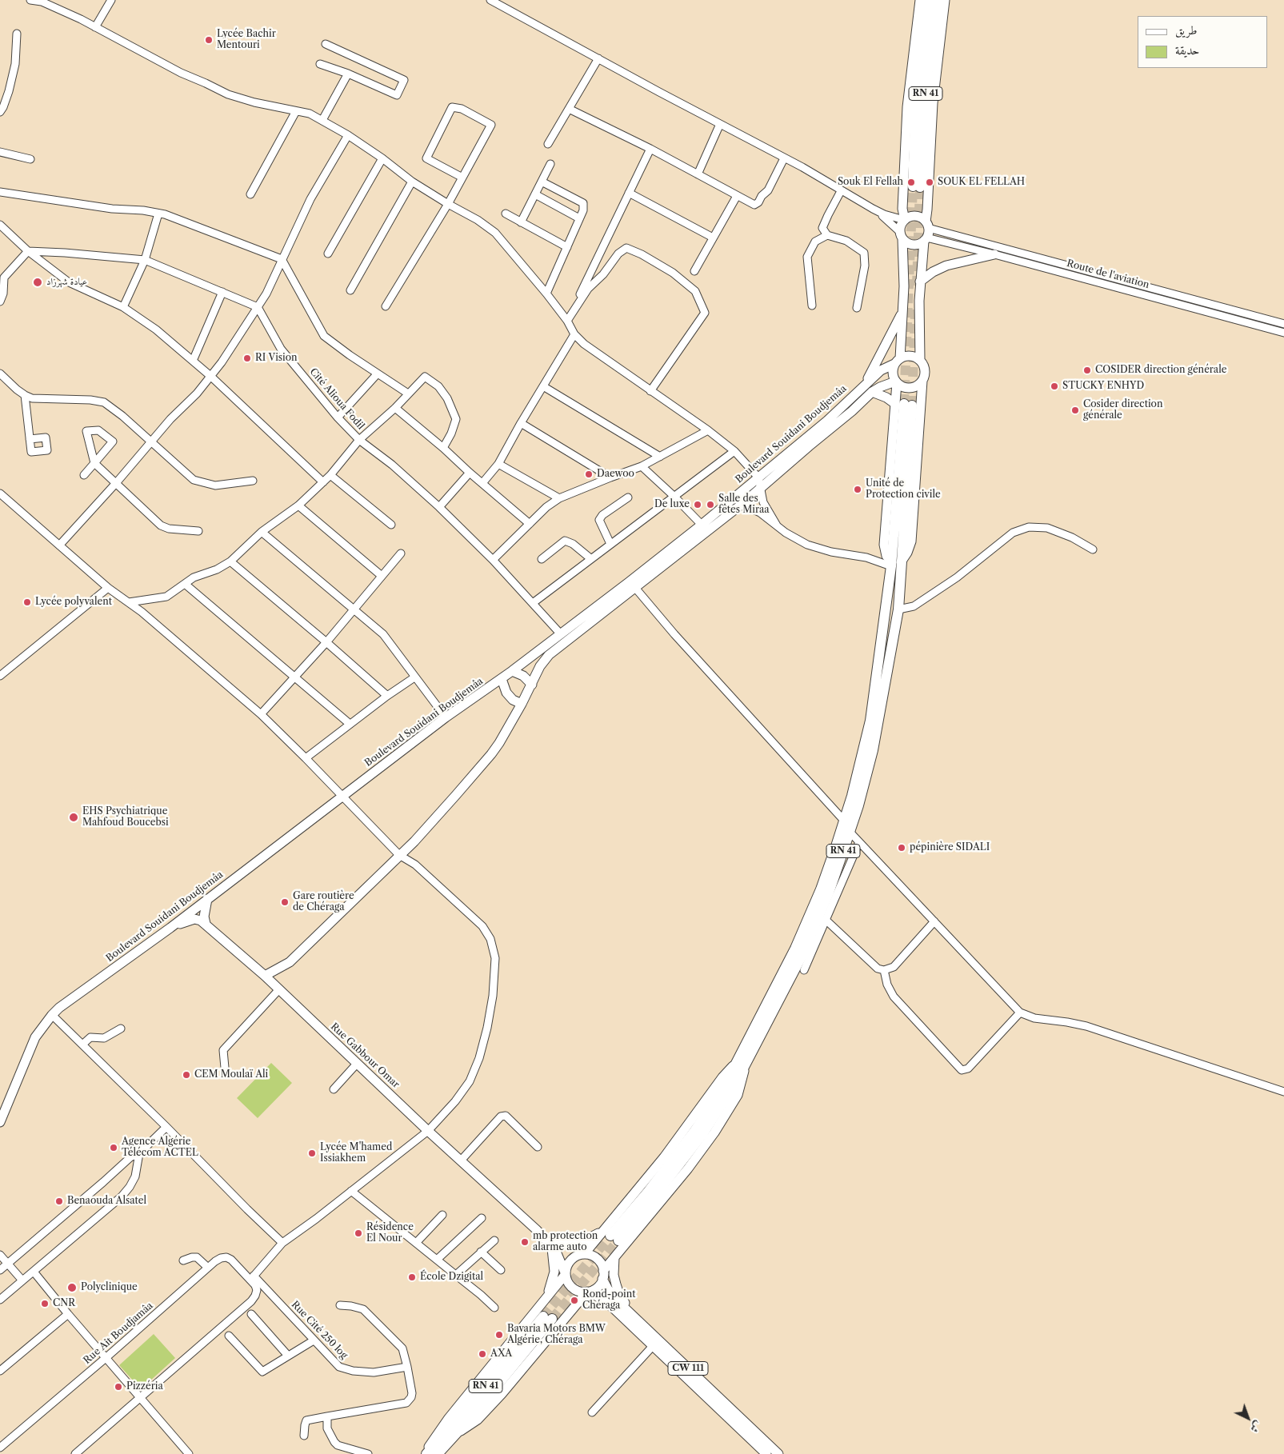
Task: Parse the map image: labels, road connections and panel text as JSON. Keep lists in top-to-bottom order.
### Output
{
  "streets": {
    "highway": ["RN 41"],
    "main road": ["Boulevard Souidani Boudjemâa", "Rue Gabbour Omar", "CW 111"],
    "street": [
      "Route de l'aviation",
      "Cité Alioua Fodil",
      "Rue Cité 250 log",
      "Rue Ait Boudjamâa"
    ]
  },
  "crossings": [
    ["Cité Alioua Fodil", "Boulevard Souidani Boudjemâa"],
    ["Rue Gabbour Omar", "CW 111"],
    ["Rue Cité 250 log", "Rue Ait Boudjamâa"]
  ],
  "places": [
    "Lycée Bachir Mentouri",
    "Souk El Fellah",
    "SOUK EL FELLAH",
    "عيادة شهرزاد",
    "RI Vision",
    "COSIDER direction générale",
    "STUCKY ENHYD",
    "Cosider direction générale",
    "Daewoo",
    "Unité de Protection civile",
    "De luxe",
    "Salle des fêtes Miraa",
    "Lycée polyvalent",
    "EHS Psychiatrique Mahfoud Boucebsi",
    "pépinière SIDALI",
    "Gare routière de Chéraga",
    "CEM Moulaï Ali",
    "Agence Algérie Télécom ACTEL",
    "Lycée M'hamed Issiakhem",
    "Benaouda Alsatel",
    "Résidence El Nour",
    "mb protection alarme auto",
    "École Dzigital",
    "Polyclinique",
    "Rond-point Chéraga",
    "CNR",
    "Bavaria Motors BMW Algérie, Chéraga",
    "AXA",
    "Pizzéria"
  ],
  "legend": ["طريق", "حديقة"],
  "north": "bottom right"
}
